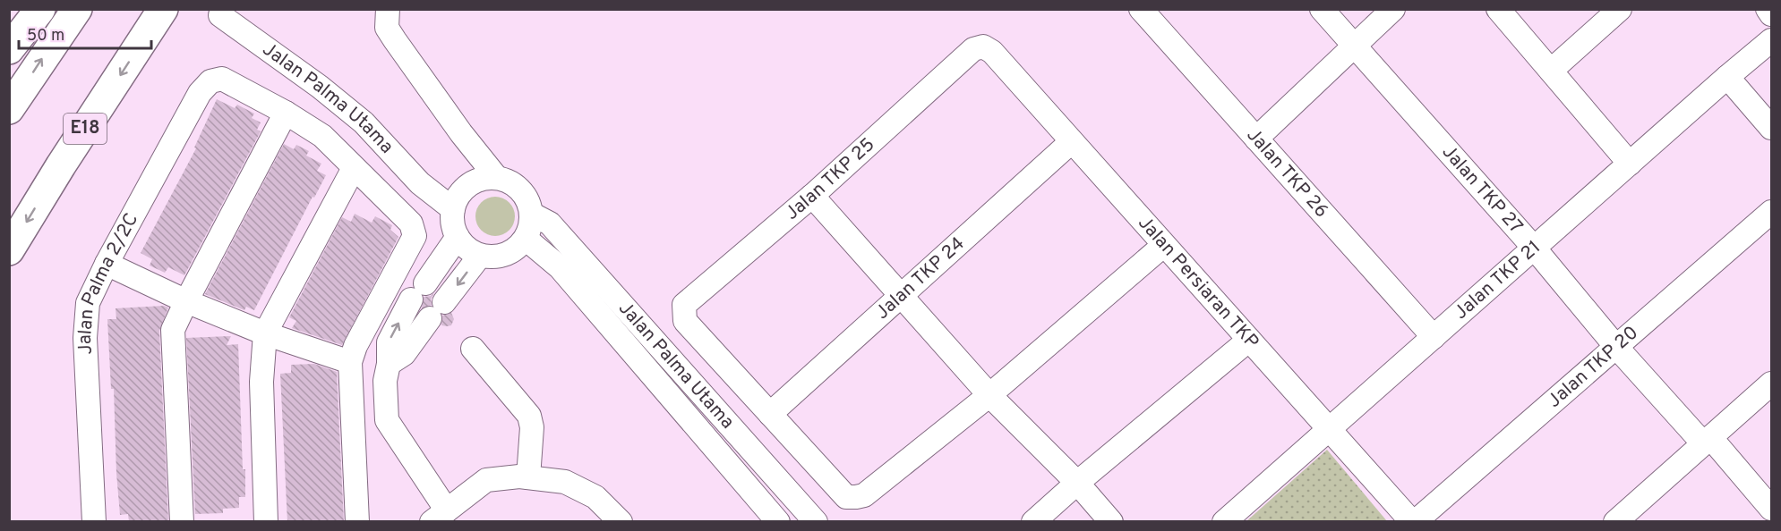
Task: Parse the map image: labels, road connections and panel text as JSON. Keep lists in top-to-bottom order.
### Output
{
  "streets": {
    "highway": ["E18"],
    "street": [
      "Jalan Palma Utama",
      "Jalan TKP 26",
      "Jalan TKP 25",
      "Jalan TKP 27",
      "Jalan TKP 24",
      "Jalan TKP 21",
      "Jalan Persiaran TKP",
      "Jalan Palma 2/2C",
      "Jalan TKP 20"
    ]
  },
  "crossings": [
    ["Jalan TKP 26", "Jalan TKP 21"],
    ["Jalan TKP 25", "Jalan TKP 24"],
    ["Jalan TKP 25", "Jalan Persiaran TKP"],
    ["Jalan TKP 27", "Jalan TKP 21"],
    ["Jalan TKP 27", "Jalan TKP 20"],
    ["Jalan TKP 24", "Jalan Persiaran TKP"],
    ["Jalan TKP 21", "Jalan Persiaran TKP"],
    ["Jalan Persiaran TKP", "Jalan TKP 20"]
  ],
  "scale_bar": "50 m"
}
